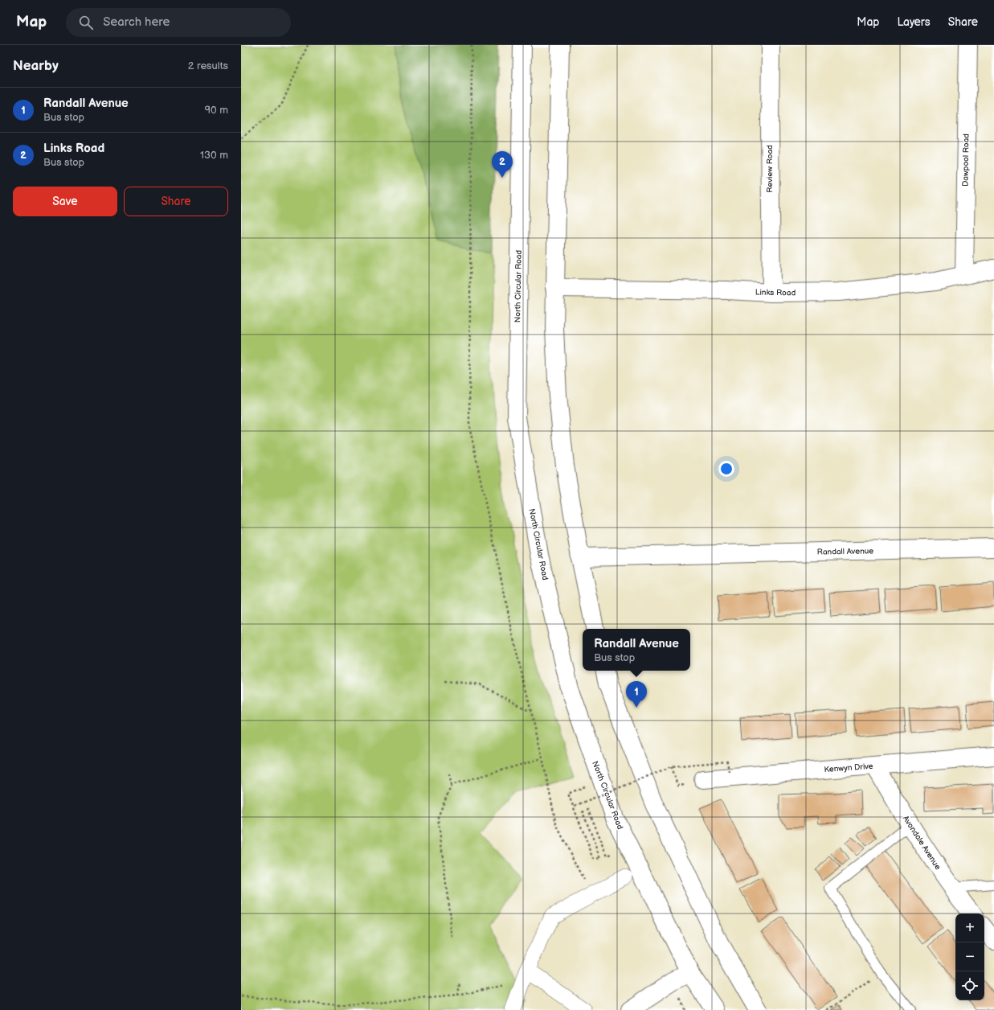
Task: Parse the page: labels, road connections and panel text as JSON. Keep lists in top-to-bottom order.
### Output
{
  "streets": {
    "main road": [
      "Dawpool Road",
      "Review Road",
      "North Circular Road",
      "Links Road",
      "Randall Avenue",
      "Kenwyn Drive",
      "Avondale Avenue"
    ]
  },
  "crossings": [
    ["Dawpool Road", "Links Road"],
    ["Review Road", "Links Road"],
    ["Kenwyn Drive", "Avondale Avenue"]
  ],
  "page": {
    "header": "Map",
    "search": "Search here",
    "nav": ["Map", "Layers", "Share"],
    "heading": ["Nearby", "2 results"],
    "list": [
      {
        "mark": "1",
        "name": "Randall Avenue",
        "note": "Bus stop",
        "value": "90 m"
      },
      {
        "mark": "2",
        "name": "Links Road",
        "note": "Bus stop",
        "value": "130 m"
      }
    ],
    "pins": ["2", "1"],
    "buttons": ["Save", "Share"],
    "popup": ["Randall Avenue", "Bus stop"],
    "map_buttons": ["+", "−"]
  }
}
